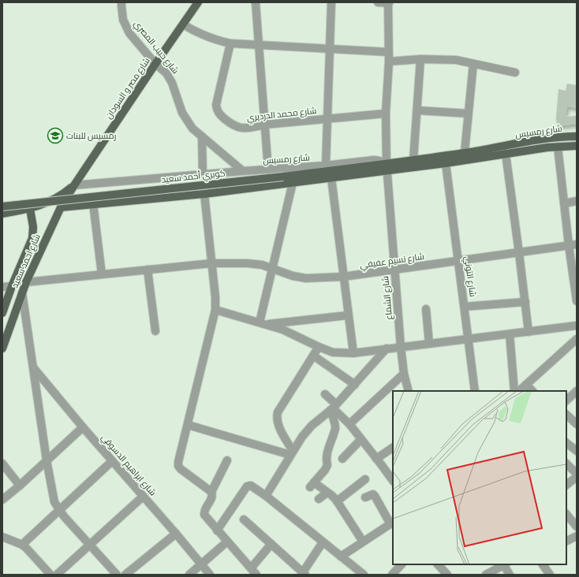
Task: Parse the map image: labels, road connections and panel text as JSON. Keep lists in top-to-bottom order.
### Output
{
  "streets": {
    "main road": [
      "شارع مصر و السودان",
      "شارع رمسيس",
      "كوبري أحمد سعيد",
      "شارع احمد سعيد"
    ],
    "street": [
      "شارع حبيب المصري",
      "شارع محمد الدرديري",
      "شارع نسيم عفيفي",
      "شارع التوني",
      "شارع الشماع",
      "شارع ابراهيم الدسوقي"
    ]
  },
  "crossings": [
    ["شارع حبيب المصري", "شارع مصر و السودان"],
    ["شارع حبيب المصري", "شارع رمسيس"],
    ["شارع مصر و السودان", "شارع رمسيس"],
    ["شارع مصر و السودان", "شارع احمد سعيد"],
    ["شارع محمد الدرديري", "شارع الشماع"],
    ["شارع رمسيس", "كوبري أحمد سعيد"],
    ["شارع رمسيس", "شارع احمد سعيد"],
    ["شارع رمسيس", "شارع التوني"],
    ["شارع رمسيس", "شارع الشماع"],
    ["كوبري أحمد سعيد", "شارع الشماع"],
    ["شارع احمد سعيد", "شارع نسيم عفيفي"],
    ["شارع نسيم عفيفي", "شارع التوني"],
    ["شارع نسيم عفيفي", "شارع الشماع"]
  ],
  "places": {
    "school or university": ["رمسيس للبنات"]
  }
}
